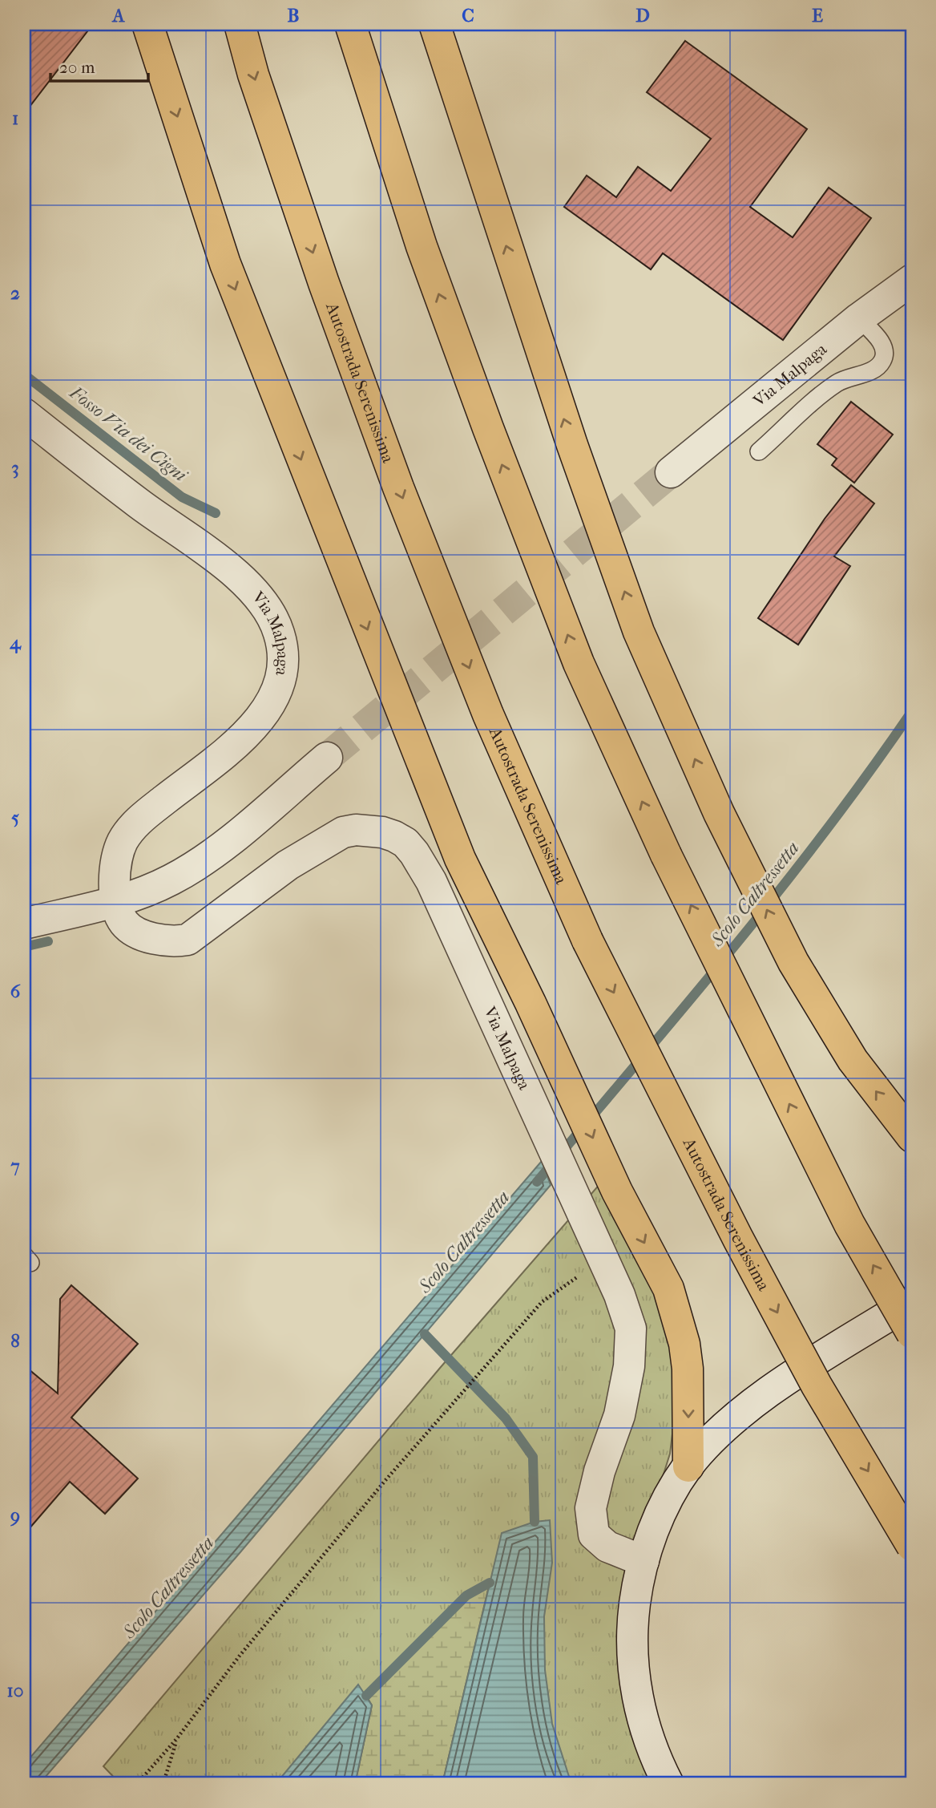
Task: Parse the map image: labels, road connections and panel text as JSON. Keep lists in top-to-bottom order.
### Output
{
  "streets": {
    "highway": ["Autostrada Serenissima"],
    "street": ["Via Malpaga"]
  },
  "water": ["Fosso Via dei Cigni", "Scolo Caltressetta"],
  "scale_bar": "20 m",
  "grid": {
    "columns": [
      "A",
      "B",
      "C",
      "D",
      "E"
    ],
    "rows": [
      "1",
      "2",
      "3",
      "4",
      "5",
      "6",
      "7",
      "8",
      "9",
      "10"
    ]
  }
}
